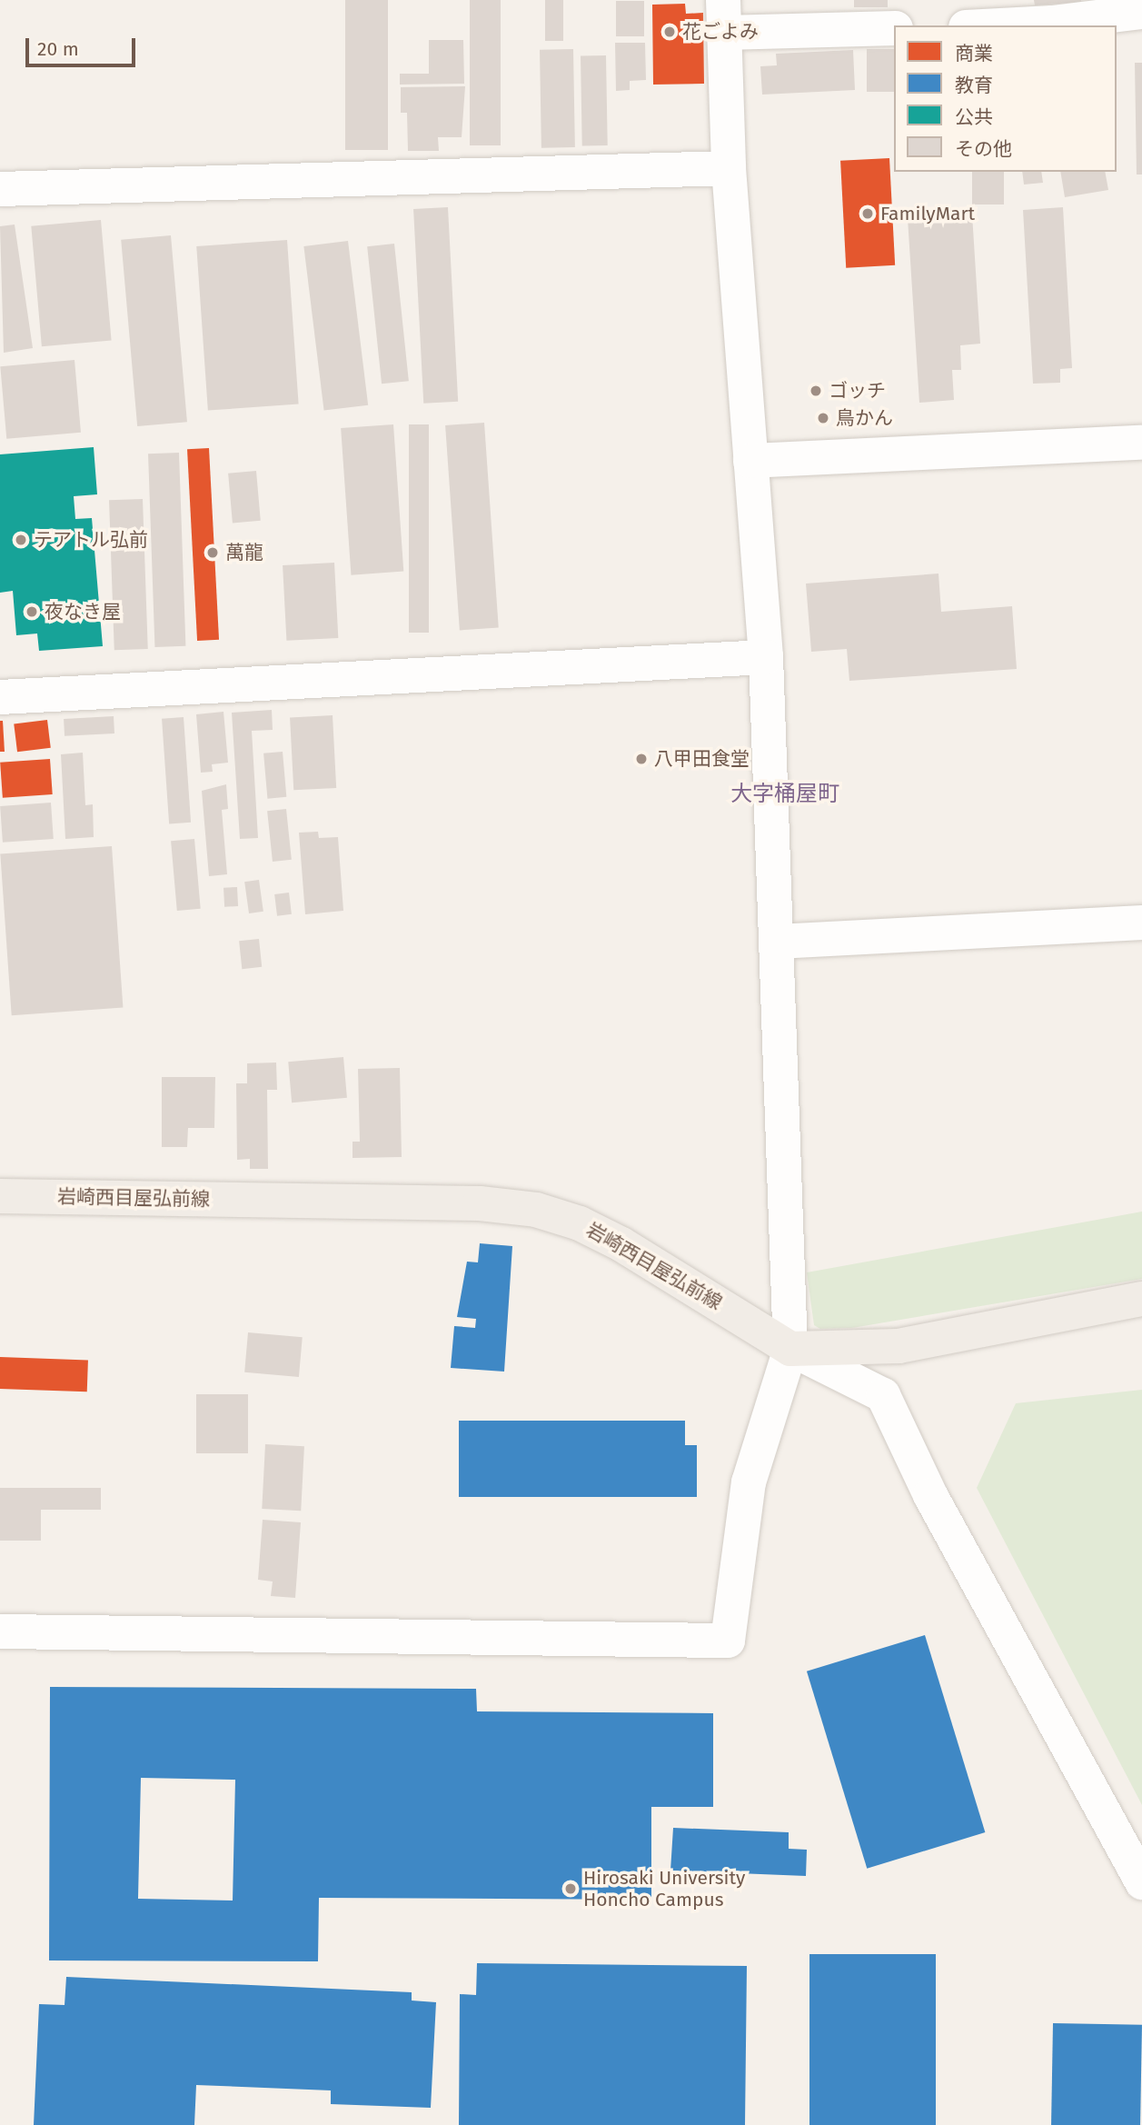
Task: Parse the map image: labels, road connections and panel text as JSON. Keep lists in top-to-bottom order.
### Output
{
  "streets": {
    "main road": ["岩崎西目屋弘前線"]
  },
  "districts": ["大字桶屋町"],
  "places": [
    "花ごよみ",
    "FamilyMart",
    "ゴッチ",
    "鳥かん",
    "テアトル弘前",
    "萬龍",
    "夜なき屋",
    "八甲田食堂",
    "Hirosaki University Honcho Campus"
  ],
  "legend": [
    "商業",
    "教育",
    "公共",
    "その他"
  ],
  "scale_bar": "20 m"
}
